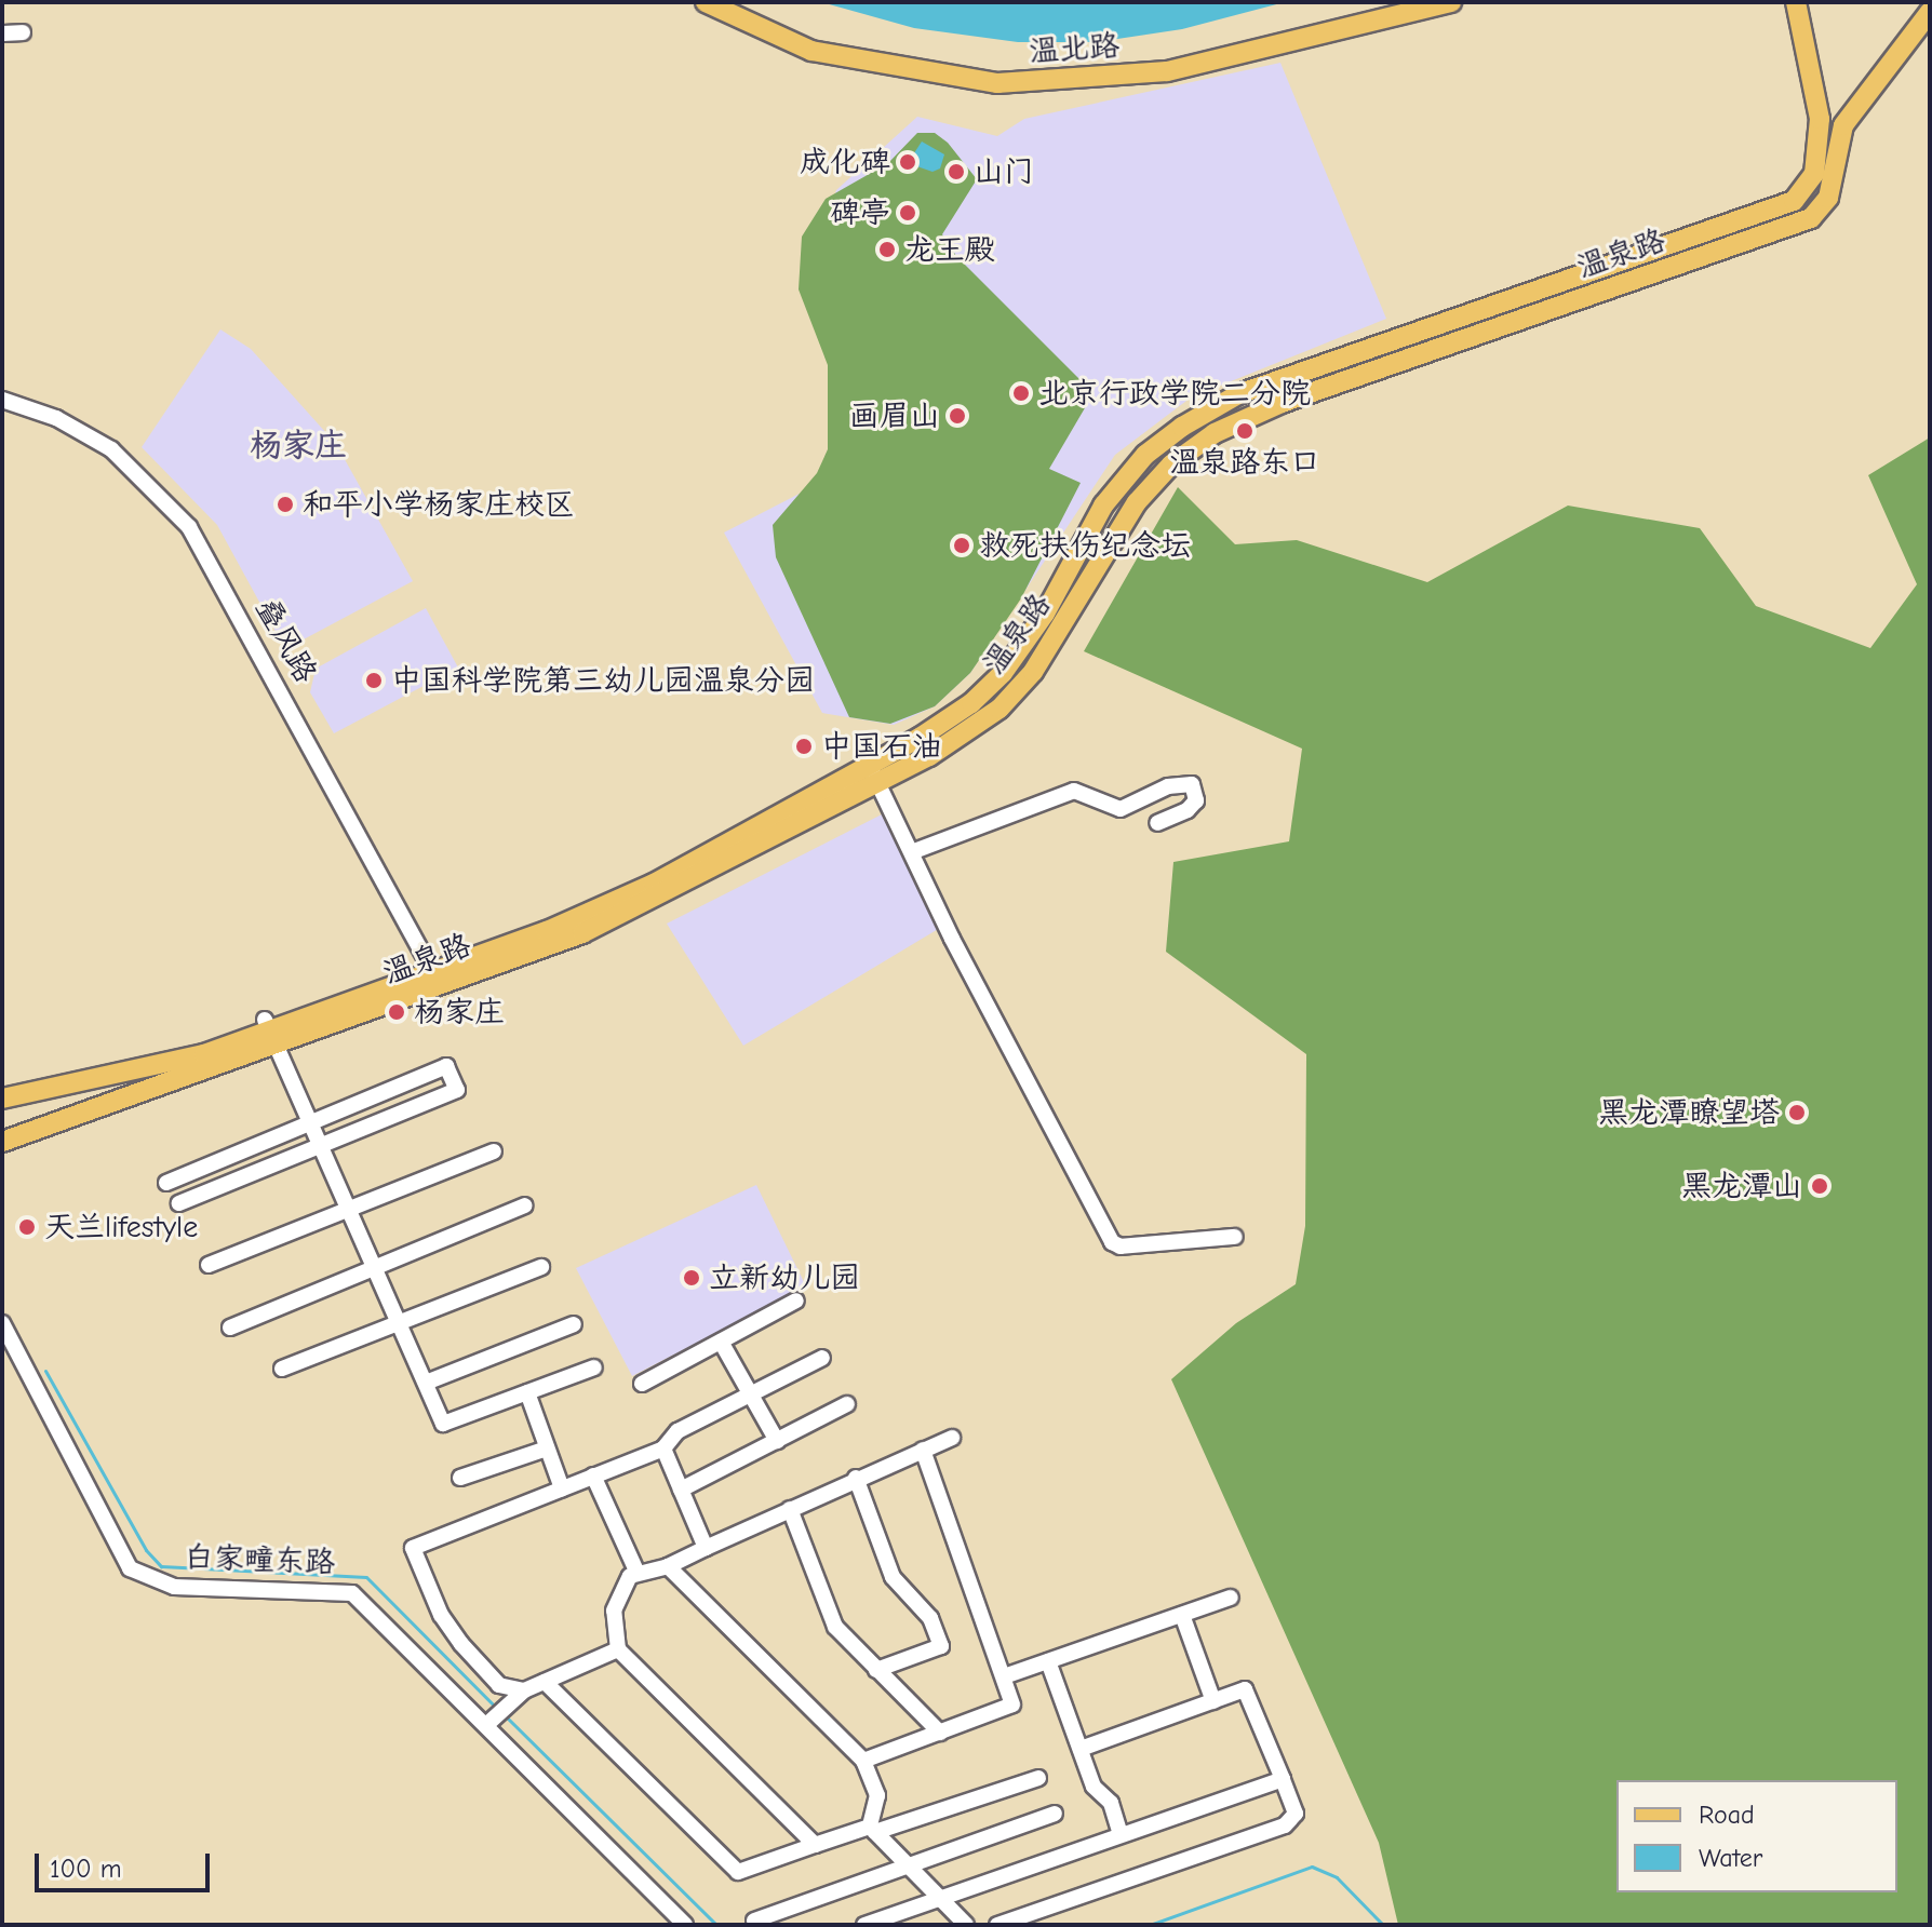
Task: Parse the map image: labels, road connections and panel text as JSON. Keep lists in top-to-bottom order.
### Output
{
  "streets": {
    "main road": ["温北路", "温泉路"],
    "street": ["叠风路", "白家疃东路"]
  },
  "crossings": [
    ["温泉路", "叠风路"]
  ],
  "districts": ["杨家庄"],
  "places": [
    "成化碑",
    "山门",
    "碑亭",
    "龙王殿",
    "北京行政学院二分院",
    "画眉山",
    "温泉路东口",
    "和平小学杨家庄校区",
    "救死扶伤纪念坛",
    "中国科学院第三幼儿园温泉分园",
    "中国石油",
    "杨家庄",
    "黑龙潭瞭望塔",
    "黑龙潭山",
    "天兰lifestyle",
    "立新幼儿园"
  ],
  "legend": ["Road", "Water"],
  "scale_bar": "100 m"
}
